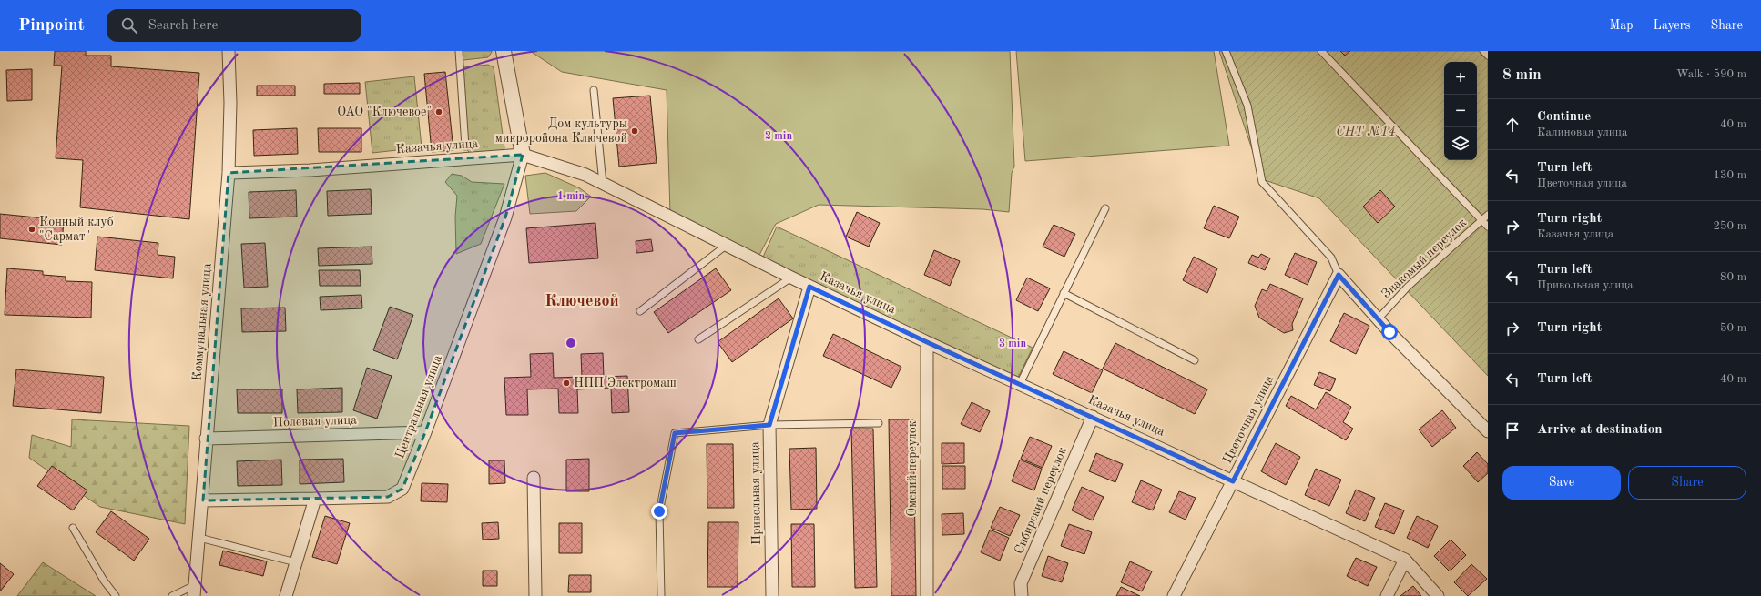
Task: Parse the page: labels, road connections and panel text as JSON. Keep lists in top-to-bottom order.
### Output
{
  "streets": {
    "street": [
      "Казачья улица",
      "Коммунальная улица",
      "Центральная улица",
      "Цветочная улица",
      "Полевая улица",
      "Омский переулок",
      "Привольная улица",
      "Сибирский переулок"
    ],
    "lane": ["Знакомый переулок"]
  },
  "crossings": [
    ["Казачья улица", "Коммунальная улица"],
    ["Казачья улица", "Центральная улица"],
    ["Казачья улица", "Цветочная улица"],
    ["Казачья улица", "Омский переулок"],
    ["Казачья улица", "Привольная улица"],
    ["Казачья улица", "Сибирский переулок"],
    ["Коммунальная улица", "Центральная улица"],
    ["Коммунальная улица", "Полевая улица"],
    ["Центральная улица", "Полевая улица"]
  ],
  "districts": ["Ключевой"],
  "parks": ["СНТ №14"],
  "places": [
    "ОАО \"Ключевое\"",
    "Дом культуры микроройона Ключевой",
    "Конный клуб \"Сармат\"",
    "НПП Электромаш"
  ],
  "page": {
    "header": "Pinpoint",
    "search": "Search here",
    "nav": ["Map", "Layers", "Share"],
    "heading": ["8 min", "Walk · 590 m"],
    "map_buttons": ["+", "−"],
    "list": [
      ["Continue", "Калиновая улица", "40 m"],
      ["Turn left", "Цветочная улица", "130 m"],
      ["Turn right", "Казачья улица", "250 m"],
      ["Turn left", "Привольная улица", "80 m"],
      ["Turn right", "50 m"],
      ["Turn left", "40 m"],
      "Arrive at destination"
    ],
    "buttons": ["Save", "Share"]
  },
  "rings": ["2 min", "1 min", "3 min"]
}
